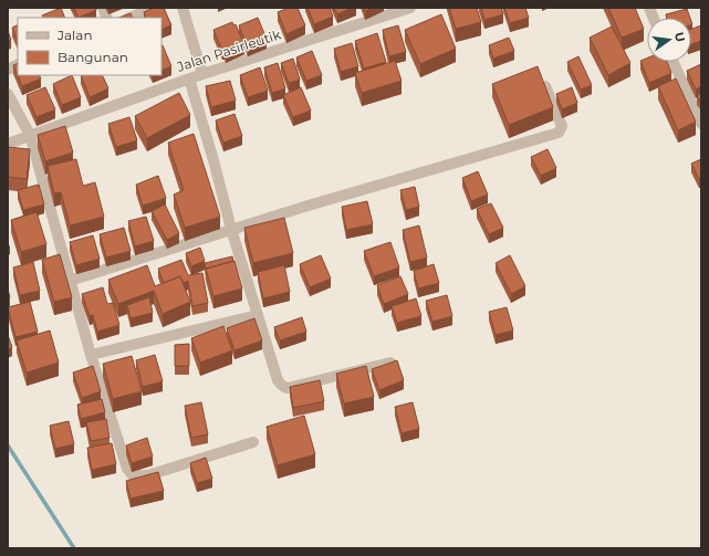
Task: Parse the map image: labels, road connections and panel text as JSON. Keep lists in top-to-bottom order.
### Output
{
  "streets": {
    "street": ["Jalan Pasirleutik"]
  },
  "legend": ["Jalan", "Bangunan"],
  "north": "right"
}
